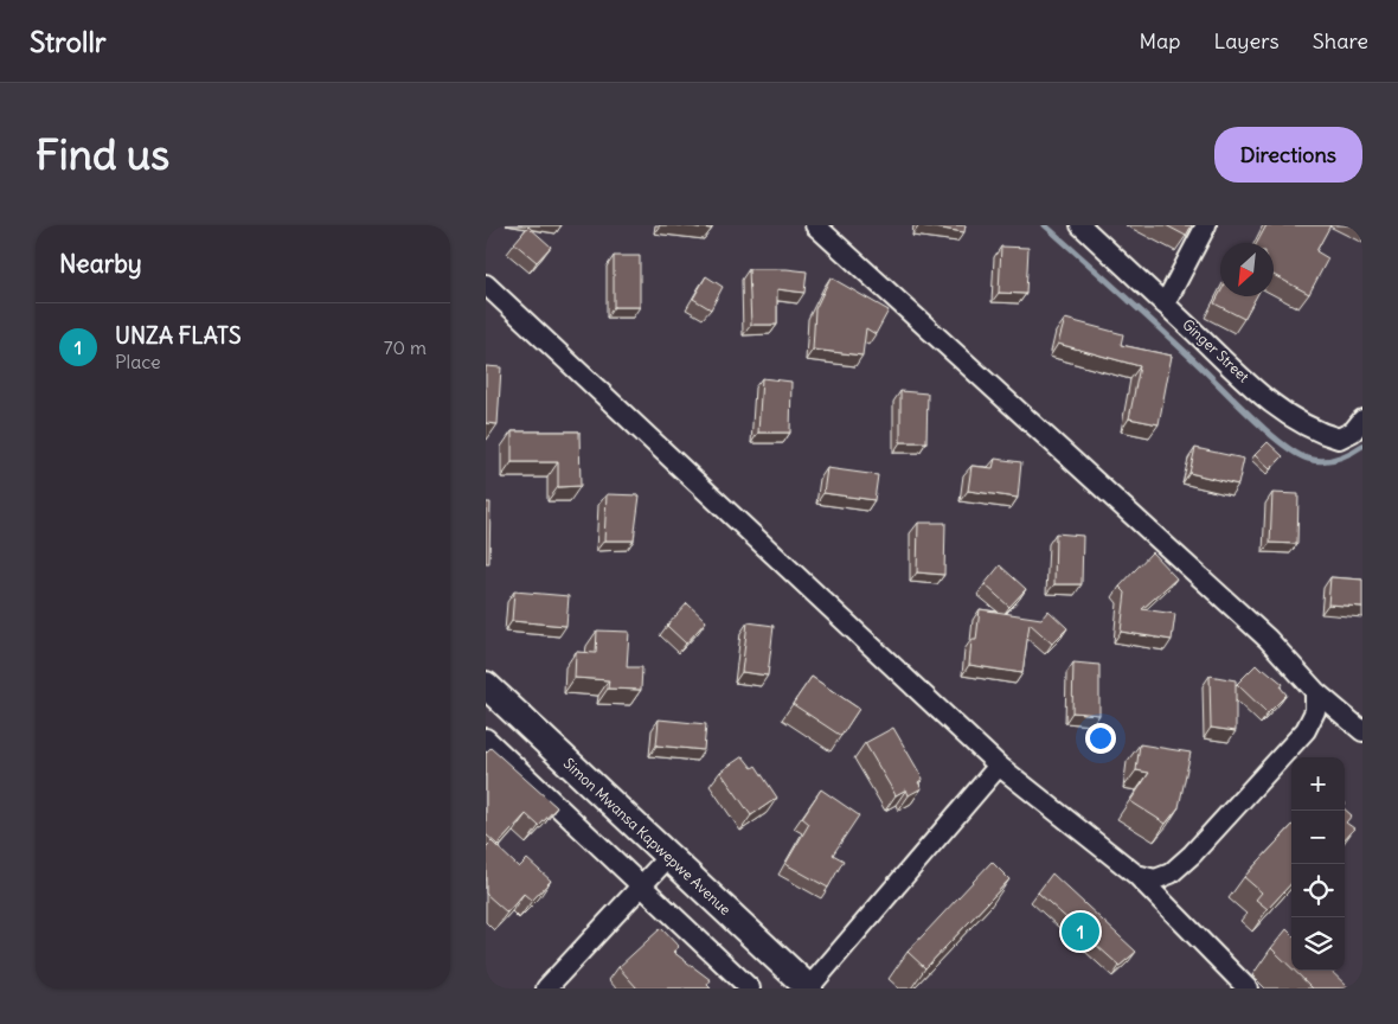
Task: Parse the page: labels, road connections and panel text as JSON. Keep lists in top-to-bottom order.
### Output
{
  "streets": {
    "main road": ["Simon Mwansa Kapwepwe Avenue"],
    "street": ["Ginger Street"]
  },
  "north": "bottom left",
  "page": {
    "header": "Strollr",
    "nav": ["Map", "Layers", "Share"],
    "buttons": "Directions",
    "title": "Find us",
    "heading": "Nearby",
    "list": [
      {
        "mark": "1",
        "name": "UNZA FLATS",
        "note": "Place",
        "value": "70 m"
      }
    ],
    "map_buttons": ["+", "−"],
    "pins": "1"
  }
}
